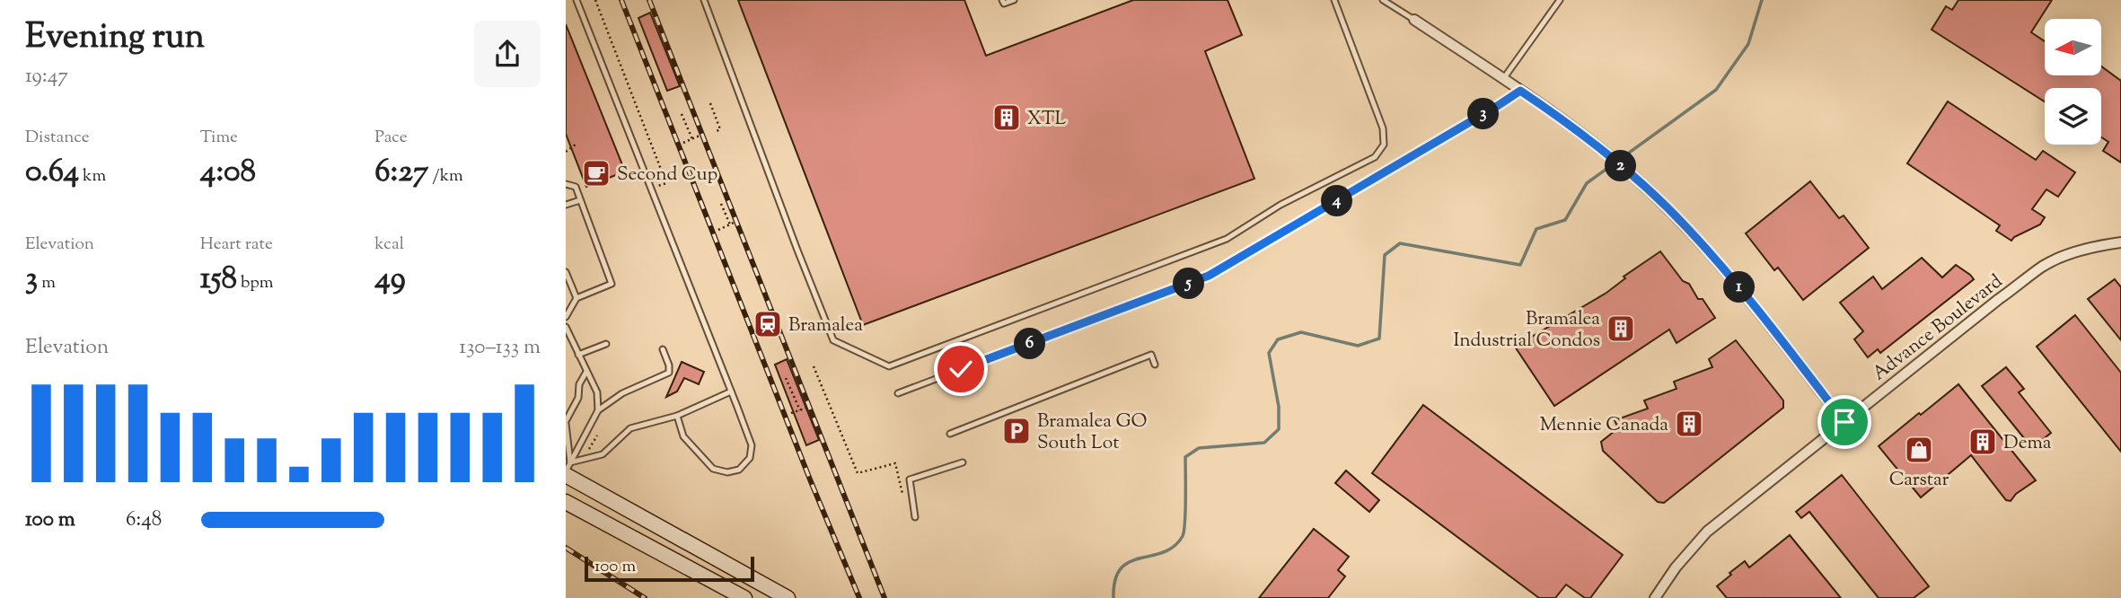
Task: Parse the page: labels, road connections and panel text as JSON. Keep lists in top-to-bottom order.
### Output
{
  "streets": {
    "street": ["Advance Boulevard"]
  },
  "places": {
    "building": [
      "XTL",
      "Bramalea Industrial Condos",
      "Mennie Canada",
      "Dema"
    ],
    "cafe": ["Second Cup"],
    "station": ["Bramalea"],
    "parking": ["Bramalea GO South Lot"],
    "shop": ["Carstar"]
  },
  "scale_bar": "100 m",
  "north": "left",
  "page": {
    "heading": ["Evening run", "19:47"],
    "pins": [
      "3",
      "2",
      "4",
      "5",
      "1",
      "6"
    ],
    "stats": [
      ["Distance", "0.64 km"],
      ["Time", "4:08"],
      ["Pace", "6:27 /km"],
      ["Elevation", "3 m"],
      ["Heart rate", "158 bpm"],
      ["kcal", "49"]
    ],
    "chart": ["Elevation", "130–133 m"],
    "list": [
      {
        "name": "100 m",
        "note": "6:48"
      }
    ],
    "scale": "100 m"
  }
}
